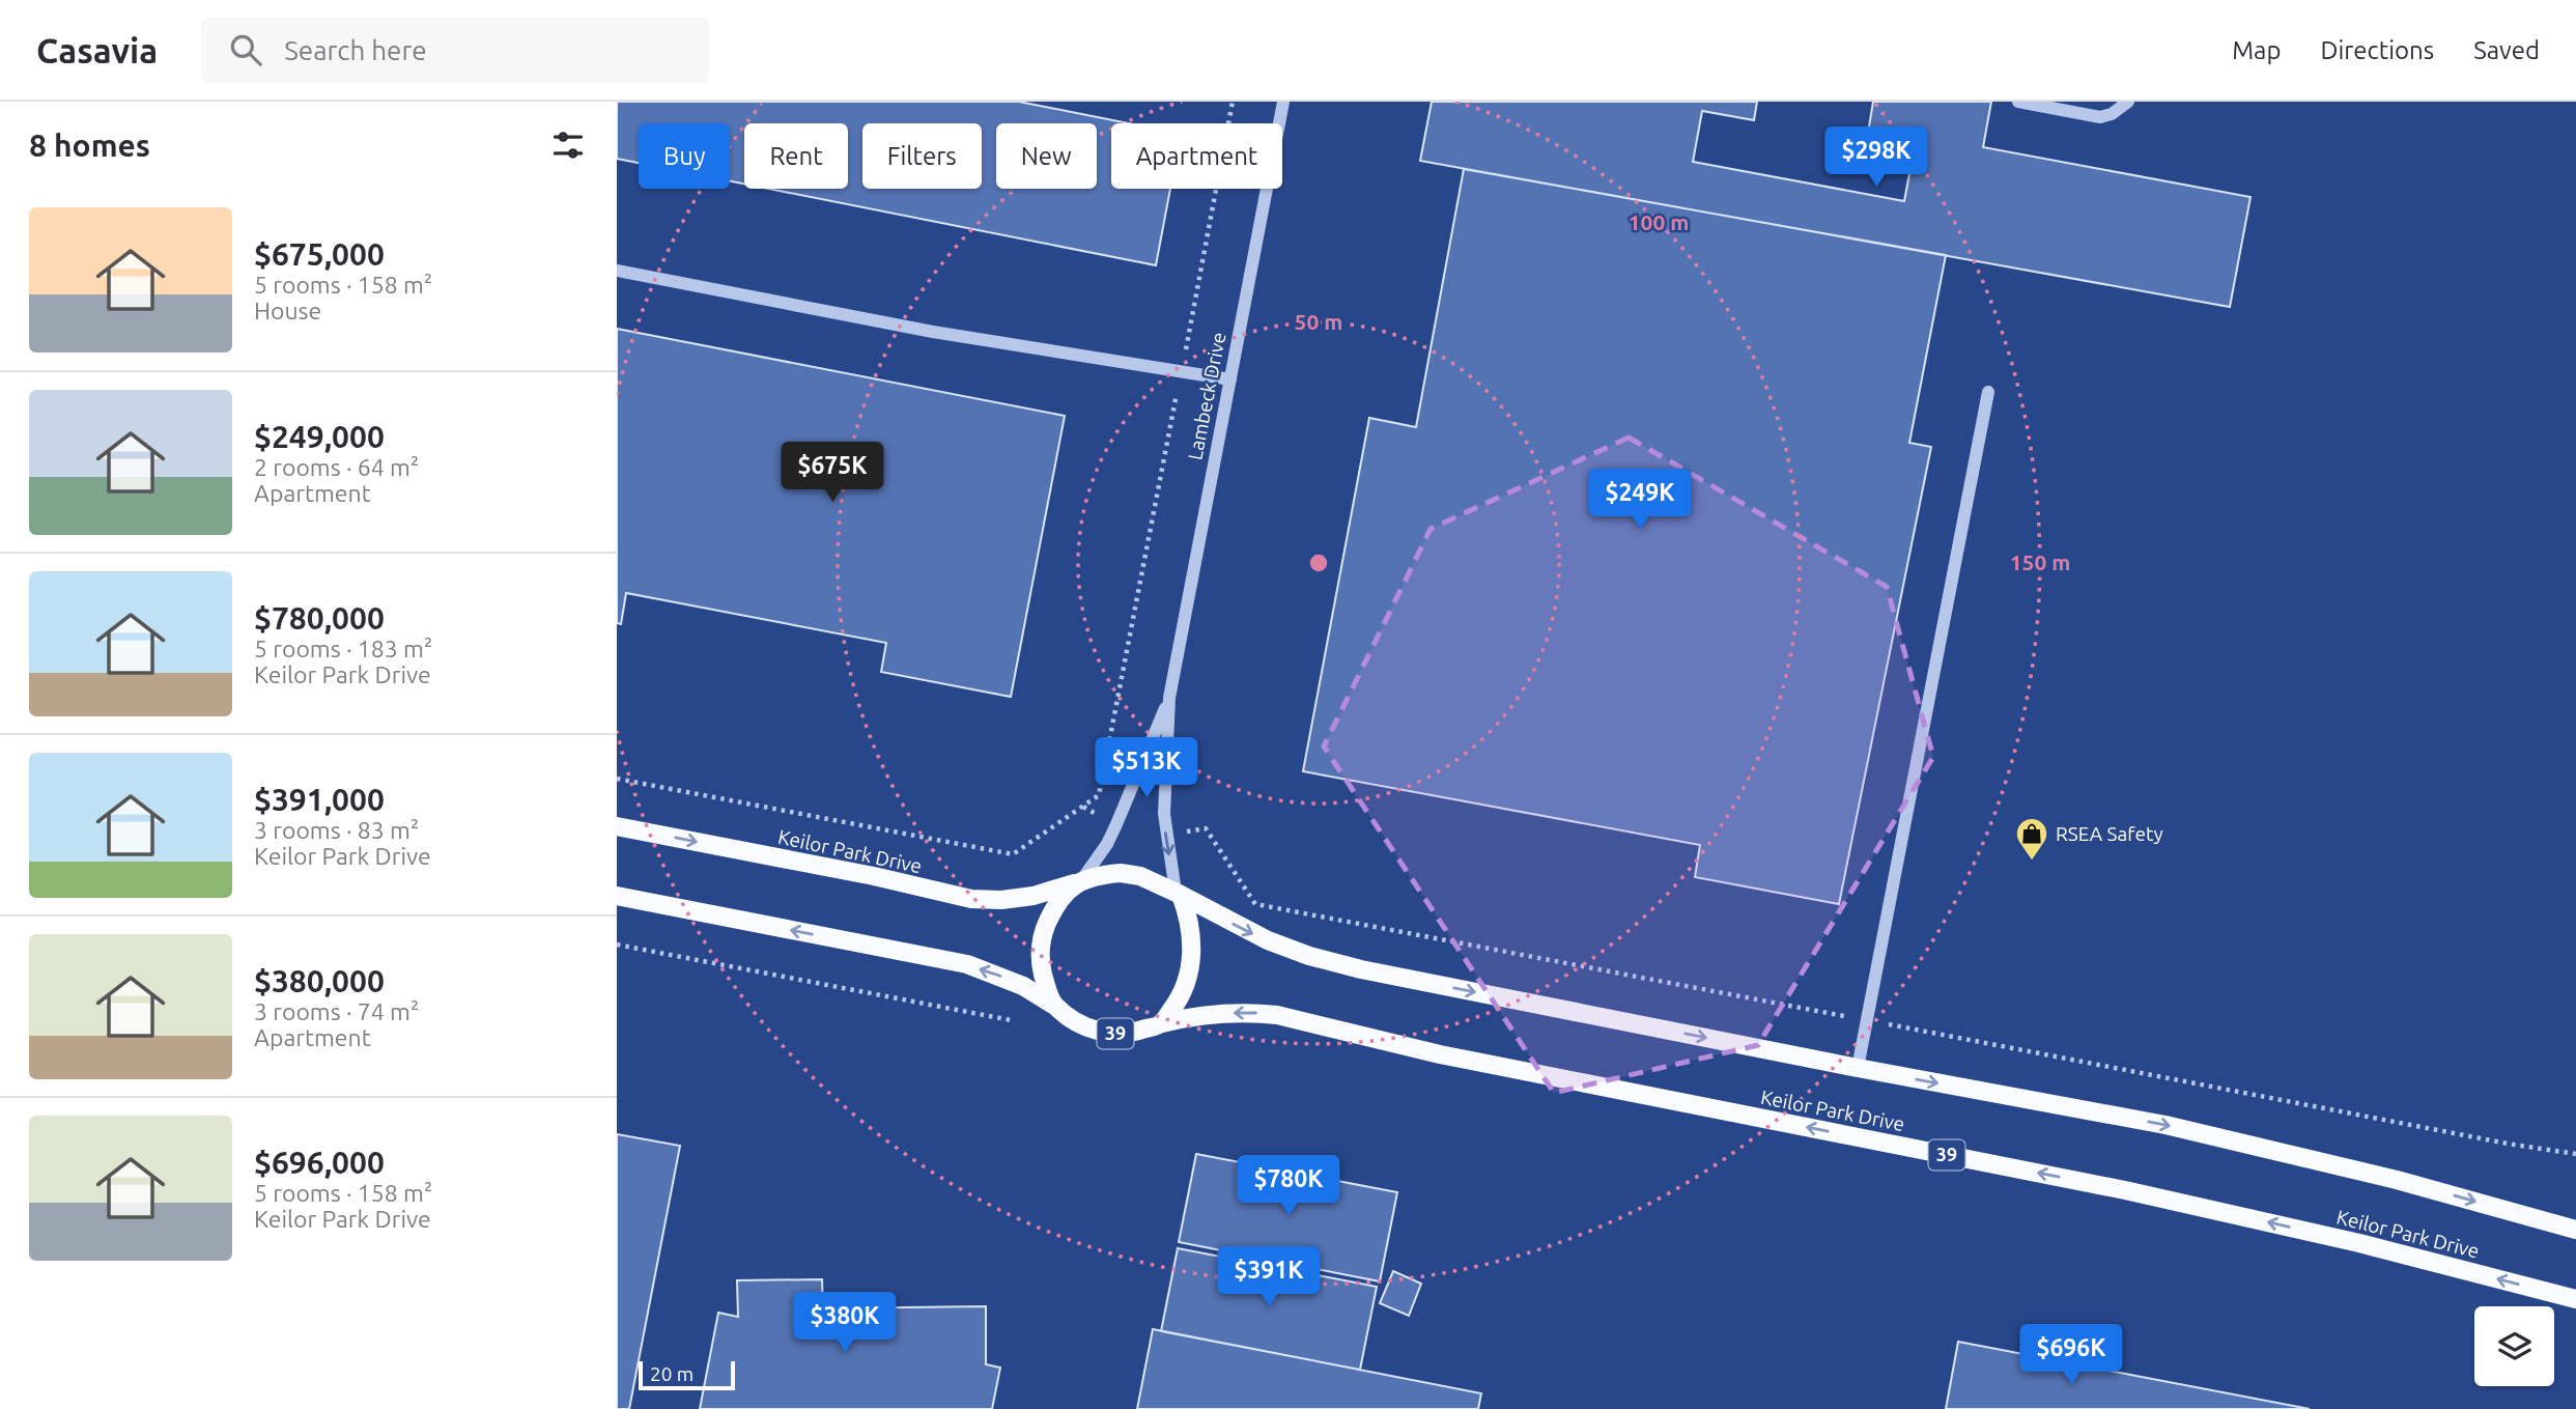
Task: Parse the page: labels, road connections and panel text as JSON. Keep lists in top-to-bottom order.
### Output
{
  "streets": {
    "main road": ["Keilor Park Drive", "39"],
    "street": ["Lambeck Drive"]
  },
  "crossings": [
    ["Lambeck Drive", "Keilor Park Drive"],
    ["Lambeck Drive", "39"],
    ["Keilor Park Drive", "39"]
  ],
  "places": {
    "shop": ["RSEA Safety"]
  },
  "scale_bar": "20 m",
  "page": {
    "header": "Casavia",
    "search": "Search here",
    "nav": ["Map", "Directions", "Saved"],
    "heading": "8 homes",
    "chip": [
      "Buy",
      "Rent",
      "Filters",
      "New",
      "Apartment"
    ],
    "price": [
      "$298K",
      "$675K",
      "$249K",
      "$513K",
      "$780K",
      "$391K",
      "$380K",
      "$696K"
    ],
    "list": [
      {
        "name": "$675,000",
        "note": "5 rooms · 158 m² · House"
      },
      {
        "name": "$249,000",
        "note": "2 rooms · 64 m² · Apartment"
      },
      {
        "name": "$780,000",
        "note": "5 rooms · 183 m² · Keilor Park Drive"
      },
      {
        "name": "$391,000",
        "note": "3 rooms · 83 m² · Keilor Park Drive"
      },
      {
        "name": "$380,000",
        "note": "3 rooms · 74 m² · Apartment"
      },
      {
        "name": "$696,000",
        "note": "5 rooms · 158 m² · Keilor Park Drive"
      }
    ],
    "scale": "20 m"
  },
  "rings": ["100 m", "50 m", "150 m"]
}
